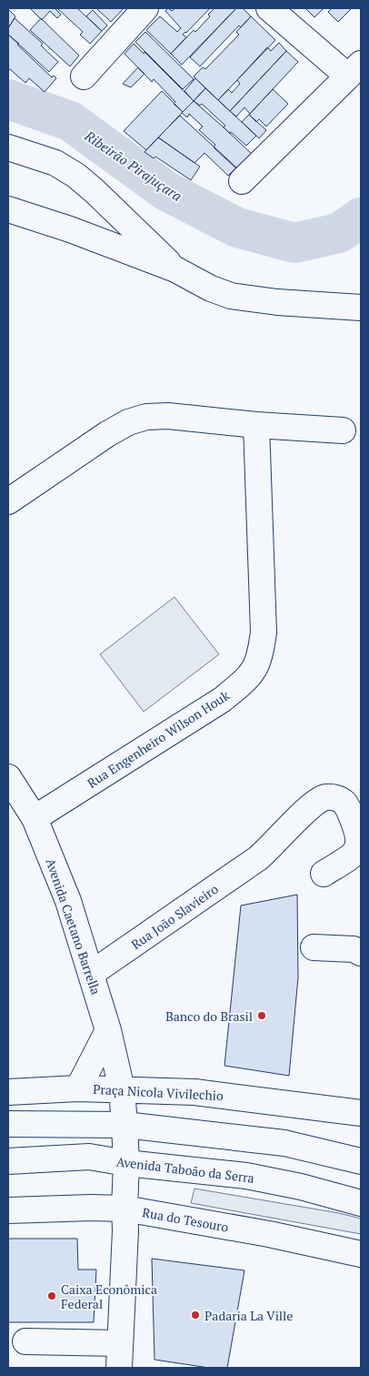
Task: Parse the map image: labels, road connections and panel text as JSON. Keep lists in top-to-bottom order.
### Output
{
  "streets": {
    "main road": [
      "Rua Engenheiro Wilson Houk",
      "Rua João Slavieiro",
      "Avenida Caetano Barrella",
      "Praça Nicola Vivilechio",
      "Avenida Taboão da Serra",
      "Rua do Tesouro"
    ]
  },
  "crossings": [
    ["Rua Engenheiro Wilson Houk", "Avenida Caetano Barrella"],
    ["Rua João Slavieiro", "Avenida Caetano Barrella"],
    ["Avenida Caetano Barrella", "Praça Nicola Vivilechio"],
    ["Avenida Caetano Barrella", "Avenida Taboão da Serra"],
    ["Avenida Caetano Barrella", "Rua do Tesouro"]
  ],
  "water": ["Ribeirão Pirajuçara"],
  "places": ["Banco do Brasil", "Caixa Econômica Federal", "Padaria La Ville"]
}
